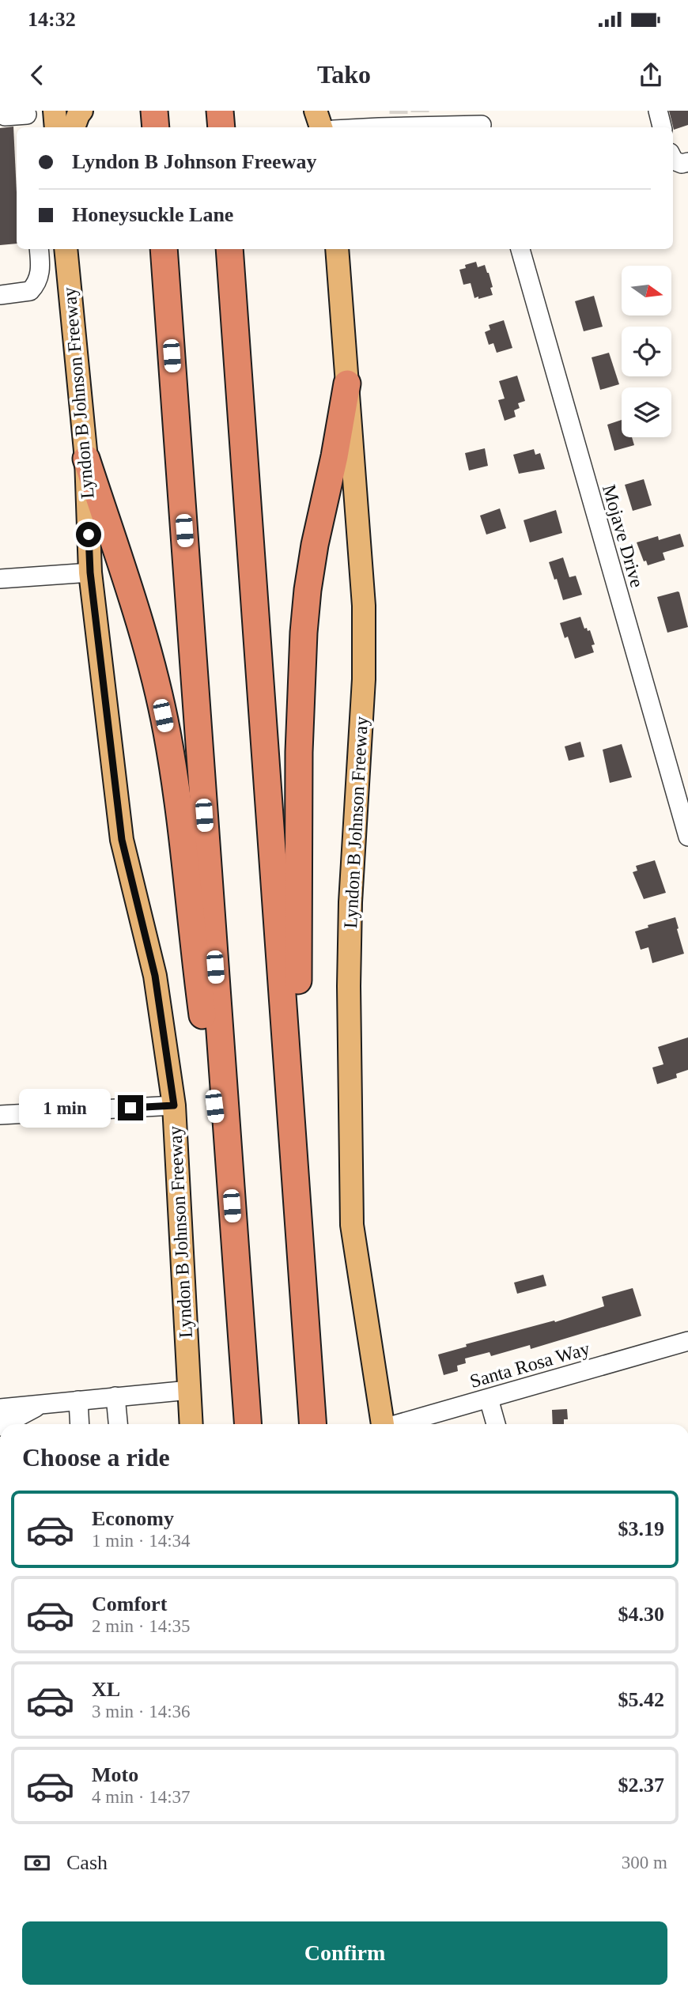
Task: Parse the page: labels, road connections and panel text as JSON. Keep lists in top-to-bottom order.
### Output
{
  "streets": {
    "main road": ["Lyndon B Johnson Freeway"],
    "street": ["Mojave Drive", "Santa Rosa Way"]
  },
  "north": "right",
  "page": {
    "status": "14:32",
    "header": "Tako",
    "banner": ["Lyndon B Johnson Freeway", "Honeysuckle Lane"],
    "bubble": "1 min",
    "heading": "Choose a ride",
    "list": [
      {
        "name": "Economy",
        "note": "1 min · 14:34",
        "value": "$3.19"
      },
      {
        "name": "Comfort",
        "note": "2 min · 14:35",
        "value": "$4.30"
      },
      {
        "name": "XL",
        "note": "3 min · 14:36",
        "value": "$5.42"
      },
      {
        "name": "Moto",
        "note": "4 min · 14:37",
        "value": "$2.37"
      }
    ],
    "pay": ["Cash", "300 m"],
    "buttons": "Confirm"
  }
}
